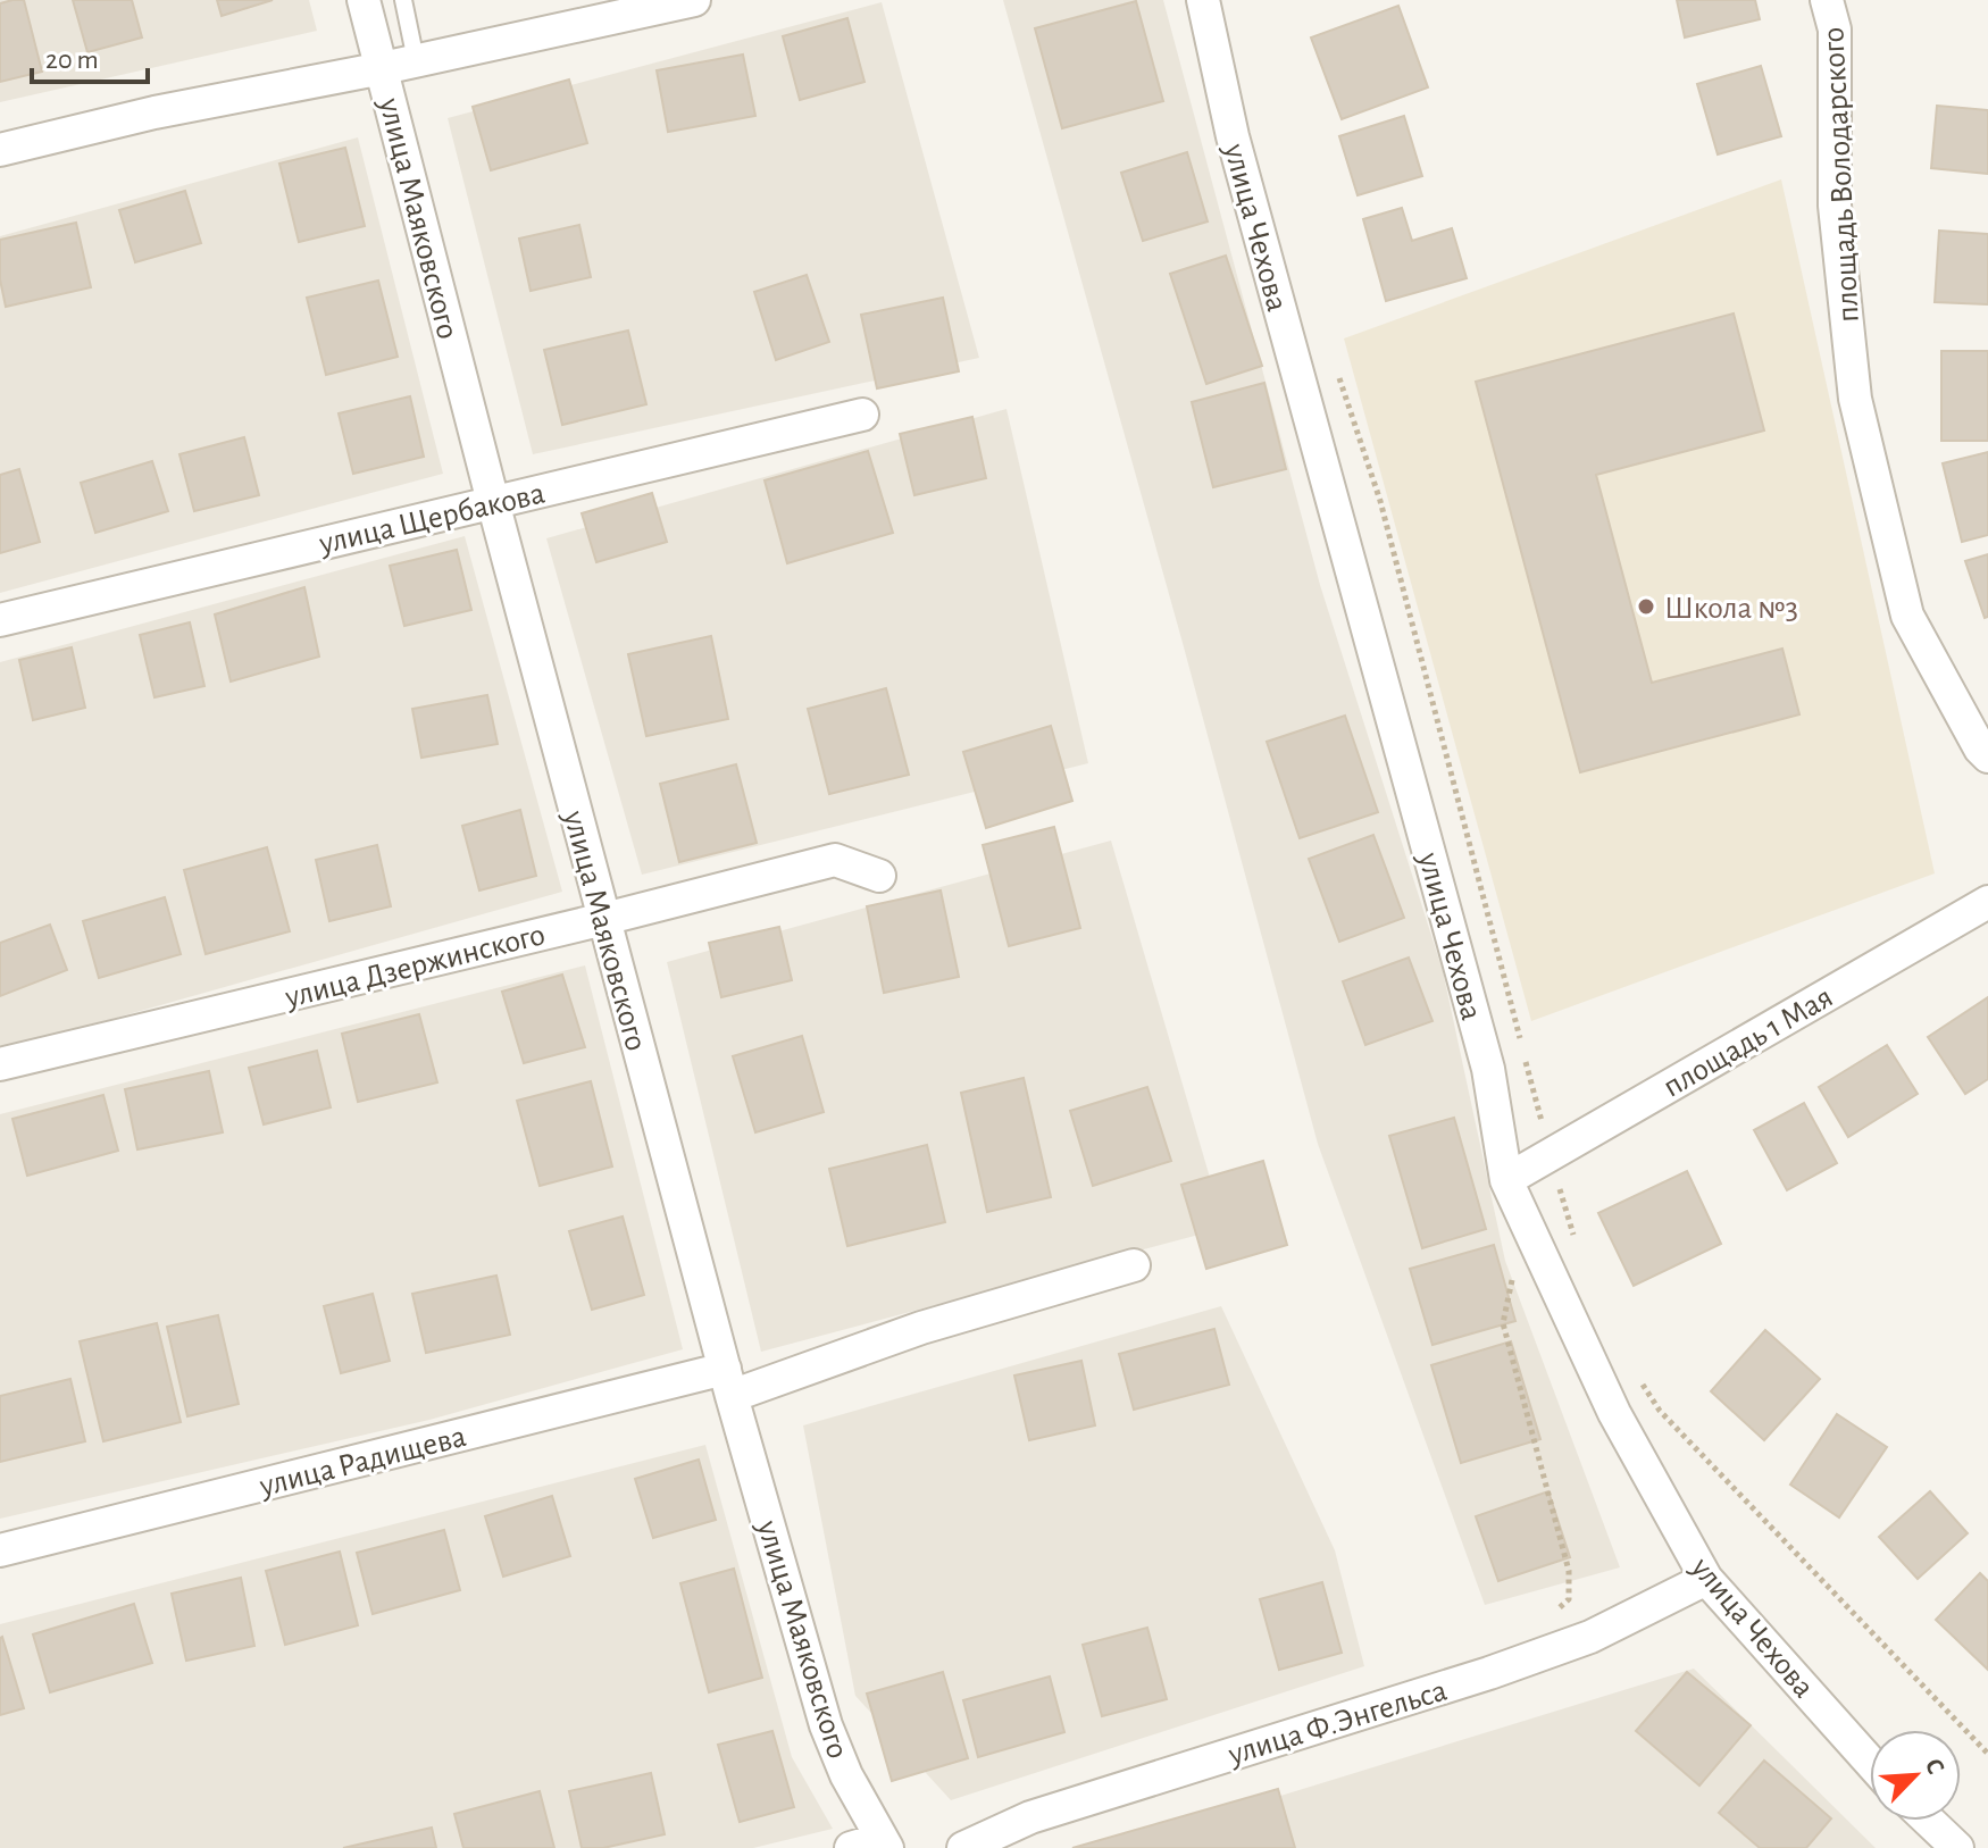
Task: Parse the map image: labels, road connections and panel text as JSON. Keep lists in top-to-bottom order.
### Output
{
  "streets": {
    "street": [
      "площадь Володарского",
      "улица Маяковского",
      "улица Чехова",
      "улица Щербакова",
      "улица Дзержинского",
      "площадь 1 Мая",
      "улица Радищева",
      "улица Ф.Энгельса"
    ]
  },
  "crossings": [
    ["улица Маяковского", "улица Щербакова"],
    ["улица Маяковского", "улица Дзержинского"],
    ["улица Маяковского", "улица Радищева"],
    ["улица Чехова", "площадь 1 Мая"],
    ["улица Чехова", "улица Ф.Энгельса"]
  ],
  "places": ["Школа №3"],
  "scale_bar": "20 m",
  "north": "top right"
}
